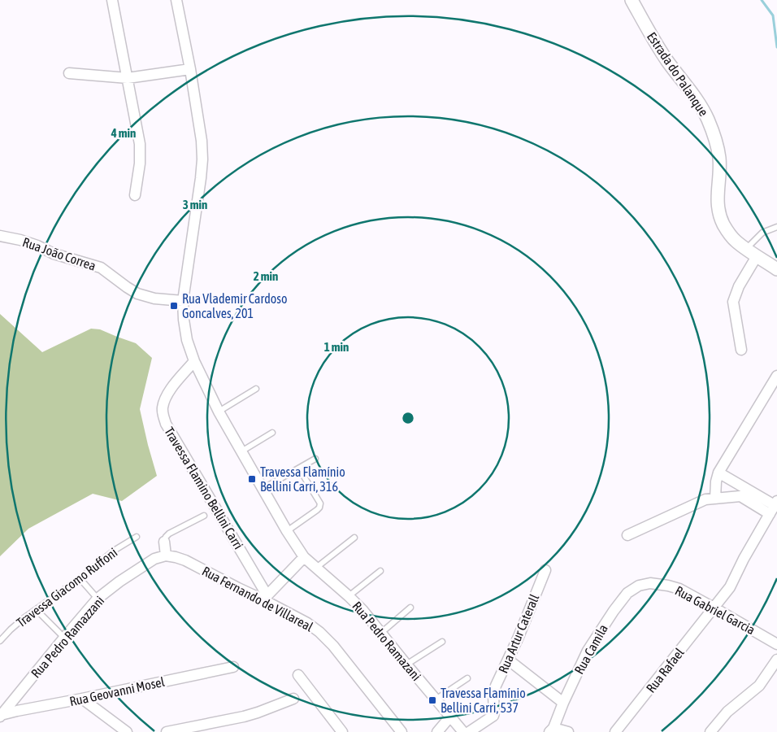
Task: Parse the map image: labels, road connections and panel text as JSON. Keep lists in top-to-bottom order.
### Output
{
  "streets": {
    "street": [
      "Estrada do Palanque",
      "Rua João Correa",
      "Travessa Flamino Bellini Carri",
      "Rua Fernando de Villareal",
      "Rua Gabriel Garcia",
      "Rua Artur Caterall",
      "Rua Pedro Ramazzani",
      "Rua Pedro Ramazani",
      "Rua Camila",
      "Rua Rafael",
      "Rua Geovanni Mosel"
    ],
    "lane": ["Travessa Giacomo Ruffoni"]
  },
  "crossings": [
    ["Travessa Flamino Bellini Carri", "Rua Fernando de Villareal"],
    ["Travessa Flamino Bellini Carri", "Rua Pedro Ramazani"],
    ["Rua Fernando de Villareal", "Rua Pedro Ramazzani"],
    ["Rua Gabriel Garcia", "Rua Camila"],
    ["Rua Gabriel Garcia", "Rua Rafael"],
    ["Rua Pedro Ramazzani", "Rua Geovanni Mosel"]
  ],
  "places": {
    "transit": ["Rua Vlademir Cardoso Goncalves, 201", "Travessa Flamínio Bellini Carri, 316", "Travessa Flamínio Bellini Carri, 537"]
  },
  "rings": [
    "4 min",
    "3 min",
    "2 min",
    "1 min"
  ]
}
